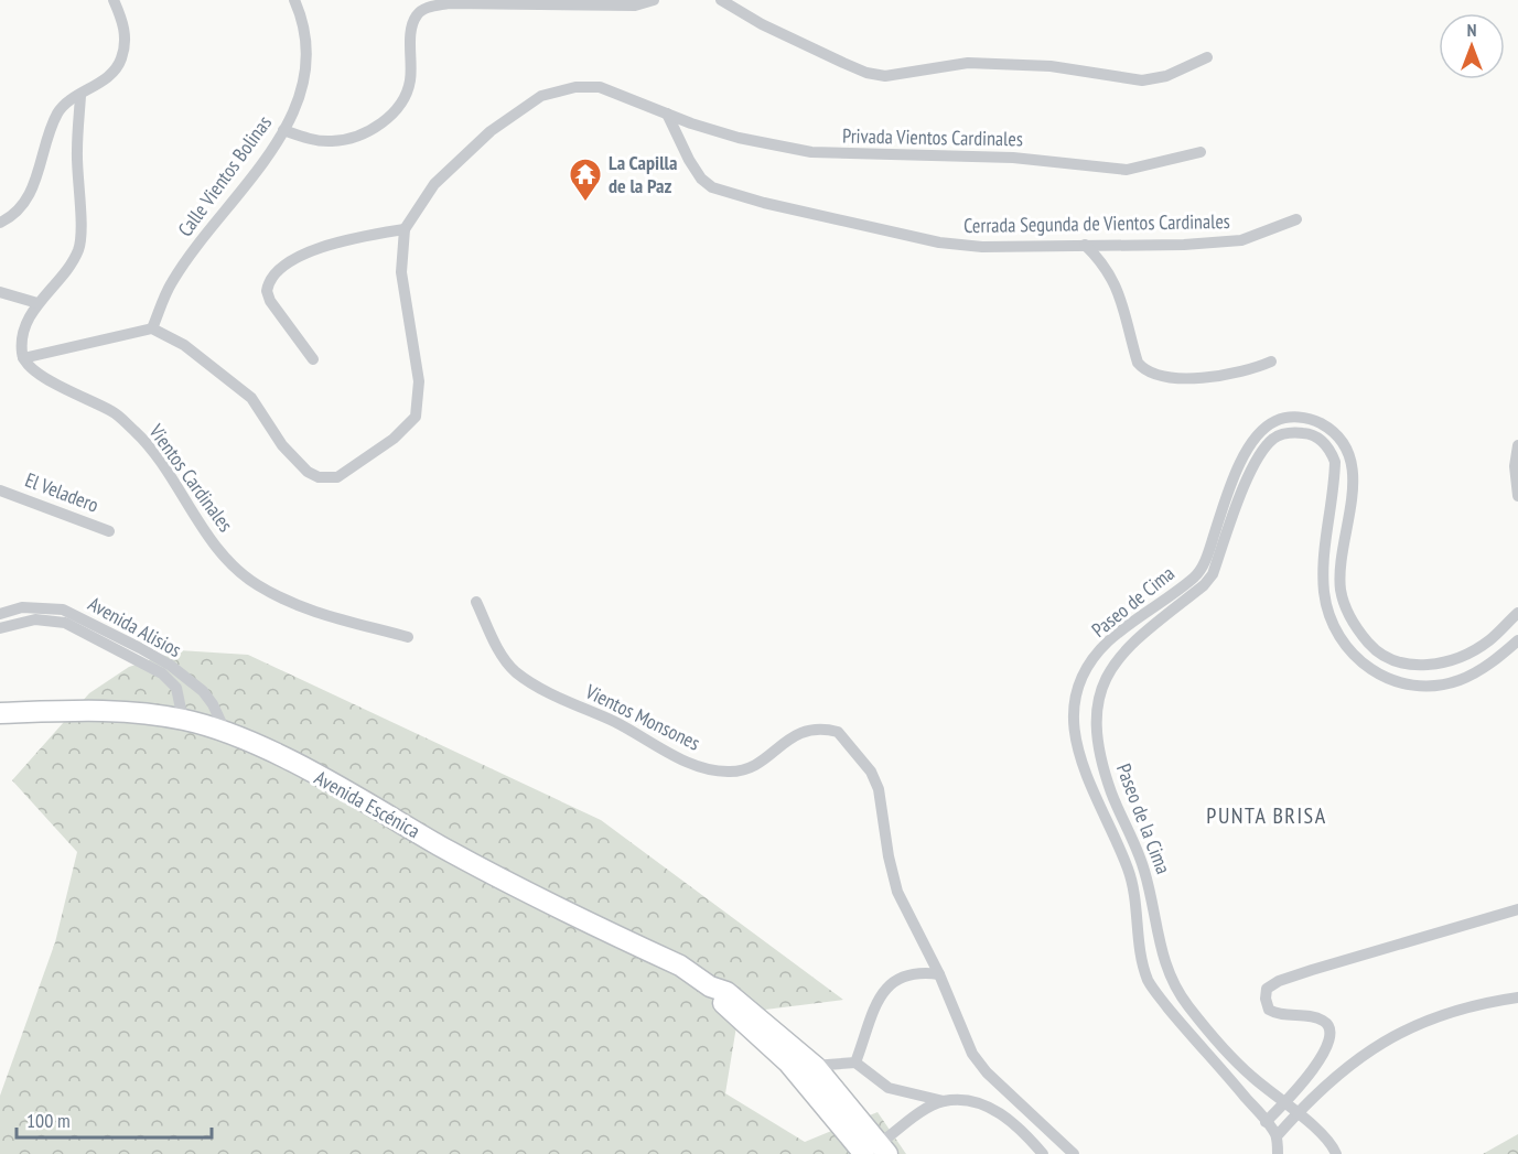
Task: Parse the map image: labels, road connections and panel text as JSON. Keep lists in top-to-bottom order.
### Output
{
  "streets": {
    "main road": ["Avenida Escénica"],
    "street": [
      "Privada Vientos Cardinales",
      "Calle Vientos Bolinas",
      "Cerrada Segunda de Vientos Cardinales",
      "Vientos Cardinales",
      "El Veladero",
      "Paseo de Cima",
      "Avenida Alisios",
      "Vientos Monsones",
      "Paseo de la Cima"
    ]
  },
  "crossings": [
    ["Privada Vientos Cardinales", "Cerrada Segunda de Vientos Cardinales"],
    ["Avenida Alisios", "Avenida Escénica"]
  ],
  "districts": ["PUNTA BRISA"],
  "places": {
    "temple": ["La Capilla de la Paz"]
  },
  "scale_bar": "100 m",
  "north": "top"
}
